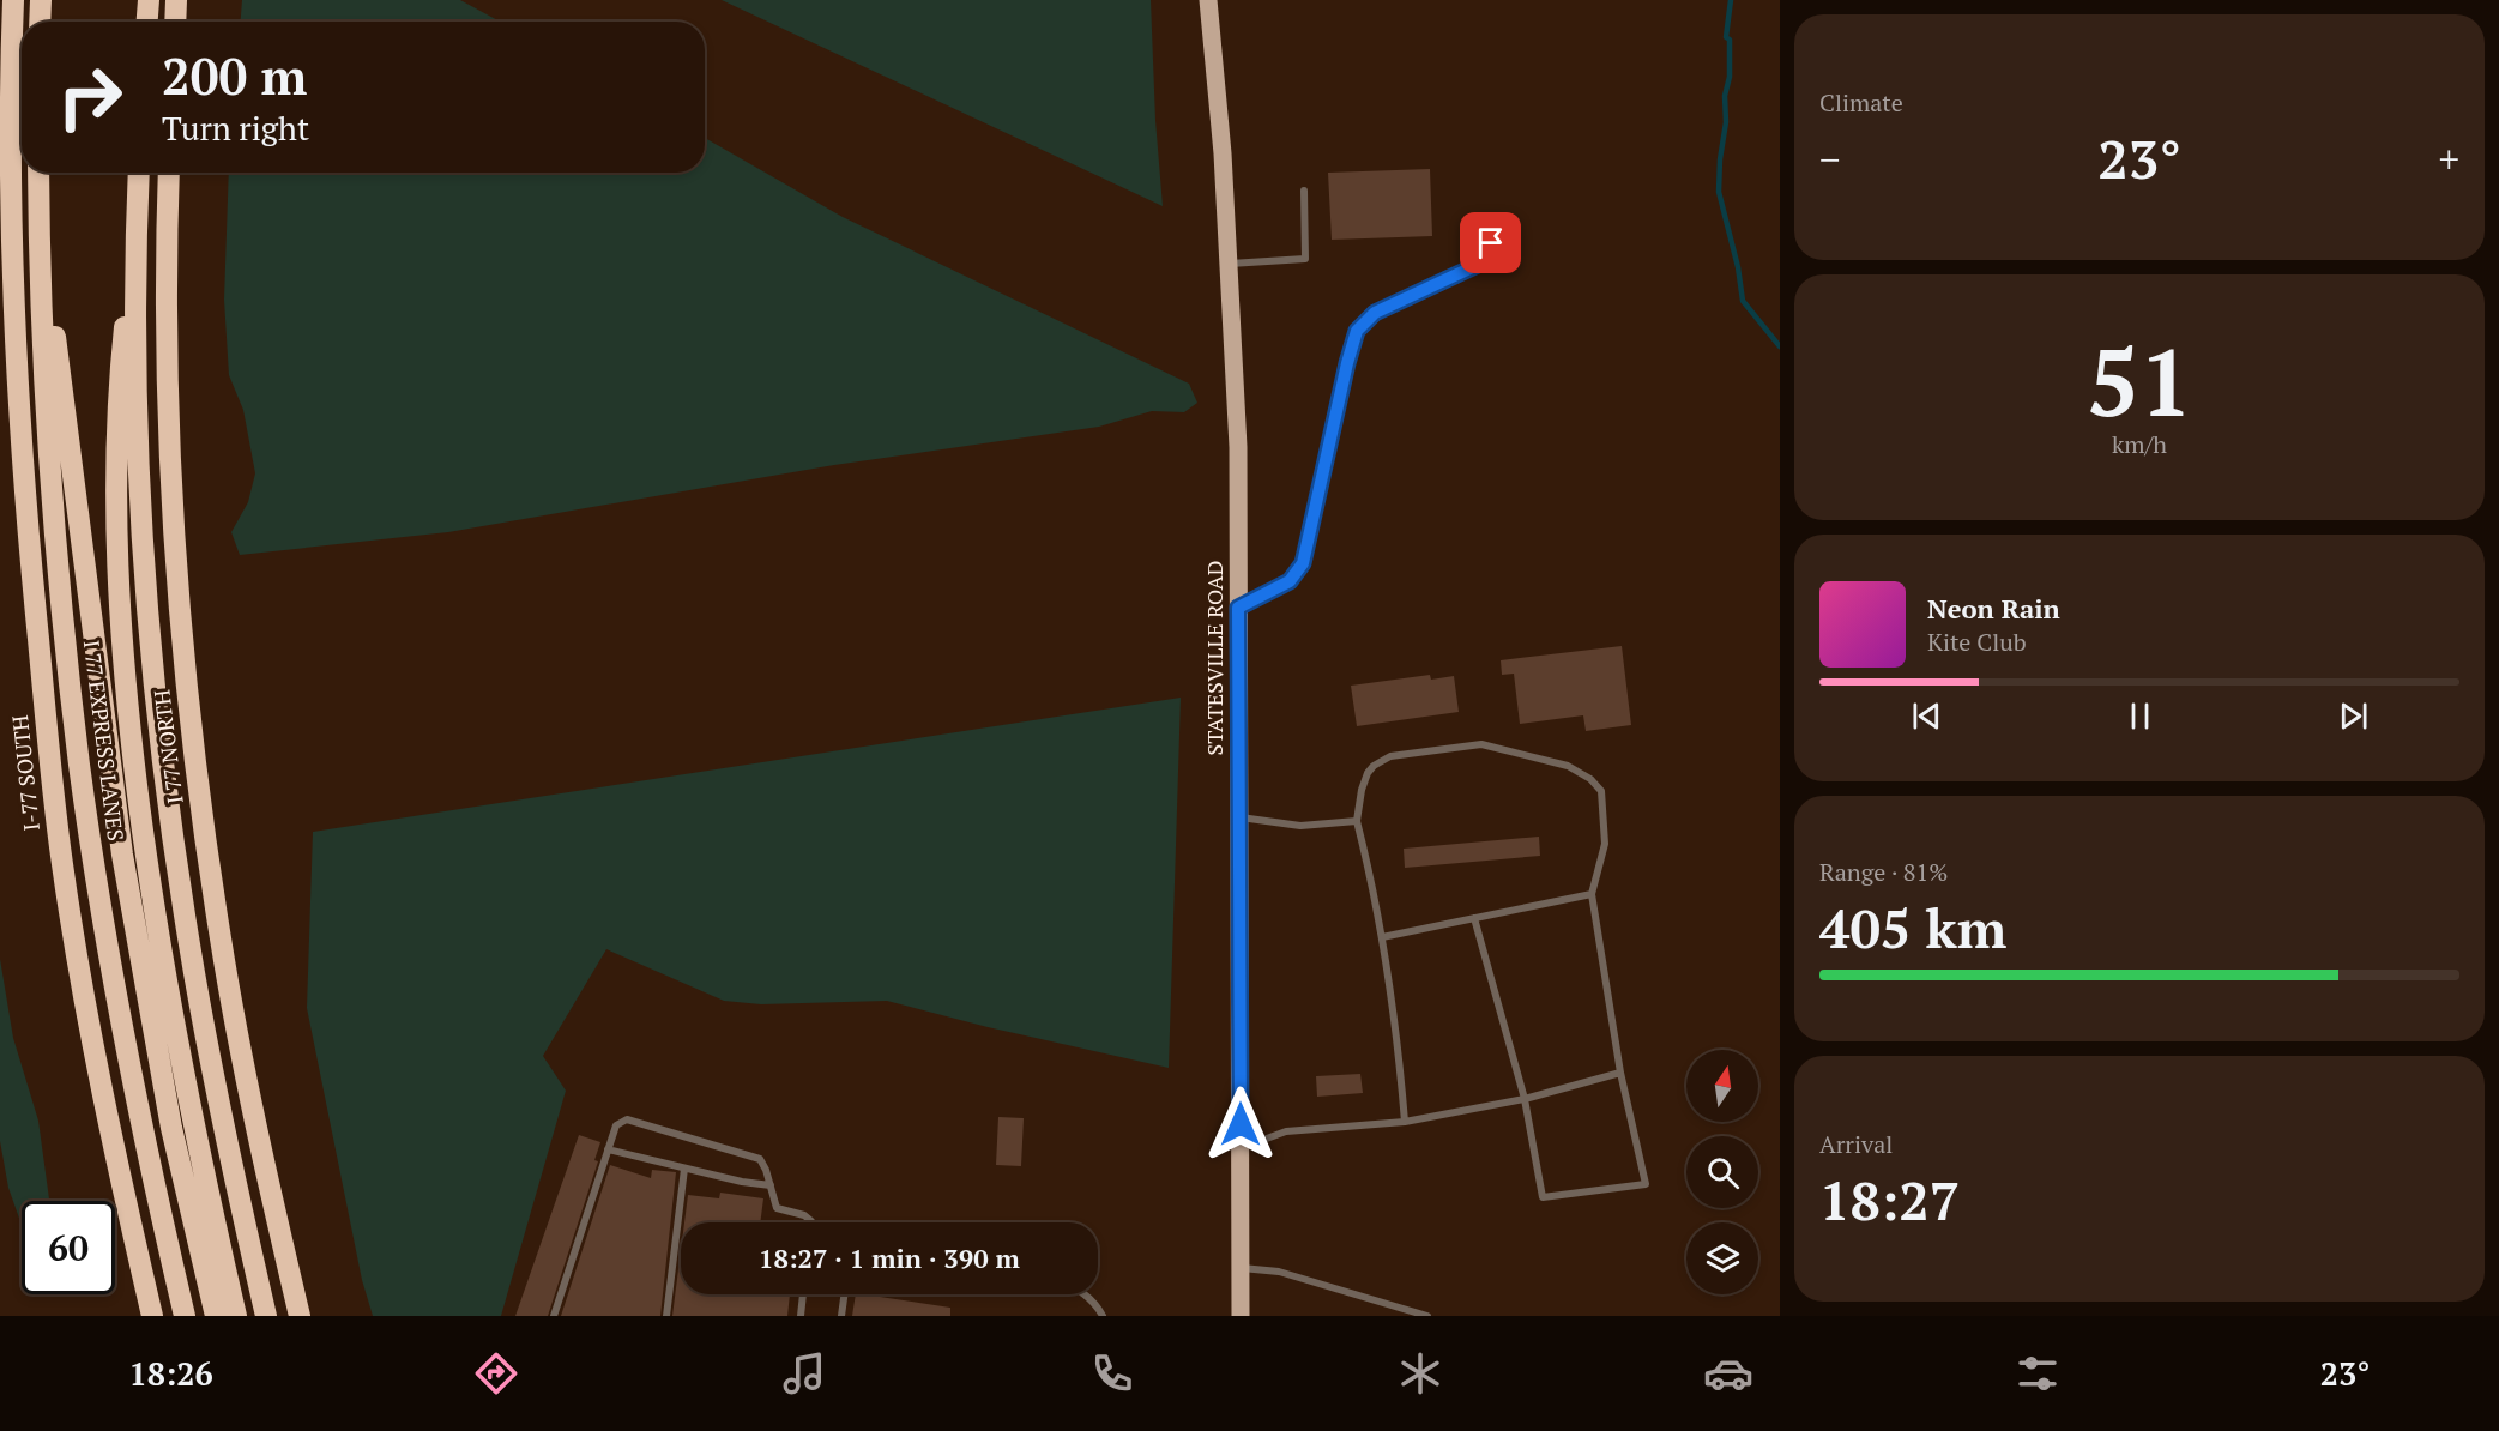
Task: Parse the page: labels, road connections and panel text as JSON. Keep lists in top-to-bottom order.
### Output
{
  "streets": {
    "highway": ["I 77 EXPRESS LANES", "I 77 NORTH", "I-77 SOUTH"],
    "main road": ["STATESVILLE ROAD"]
  },
  "north": "top",
  "page": {
    "tile": [
      "Climate",
      ["51", "km/h"],
      ["Range · 81%", "405 km"],
      ["Arrival", "18:27"]
    ],
    "turn": ["200 m", "Turn right"],
    "heat": ["−", "23°", "+"],
    "song": ["Neon Rain", "Kite Club"],
    "limit": "60",
    "trip": "18:27 · 1 min · 390 m",
    "tabs": ["18:26", "23°"]
  }
}
